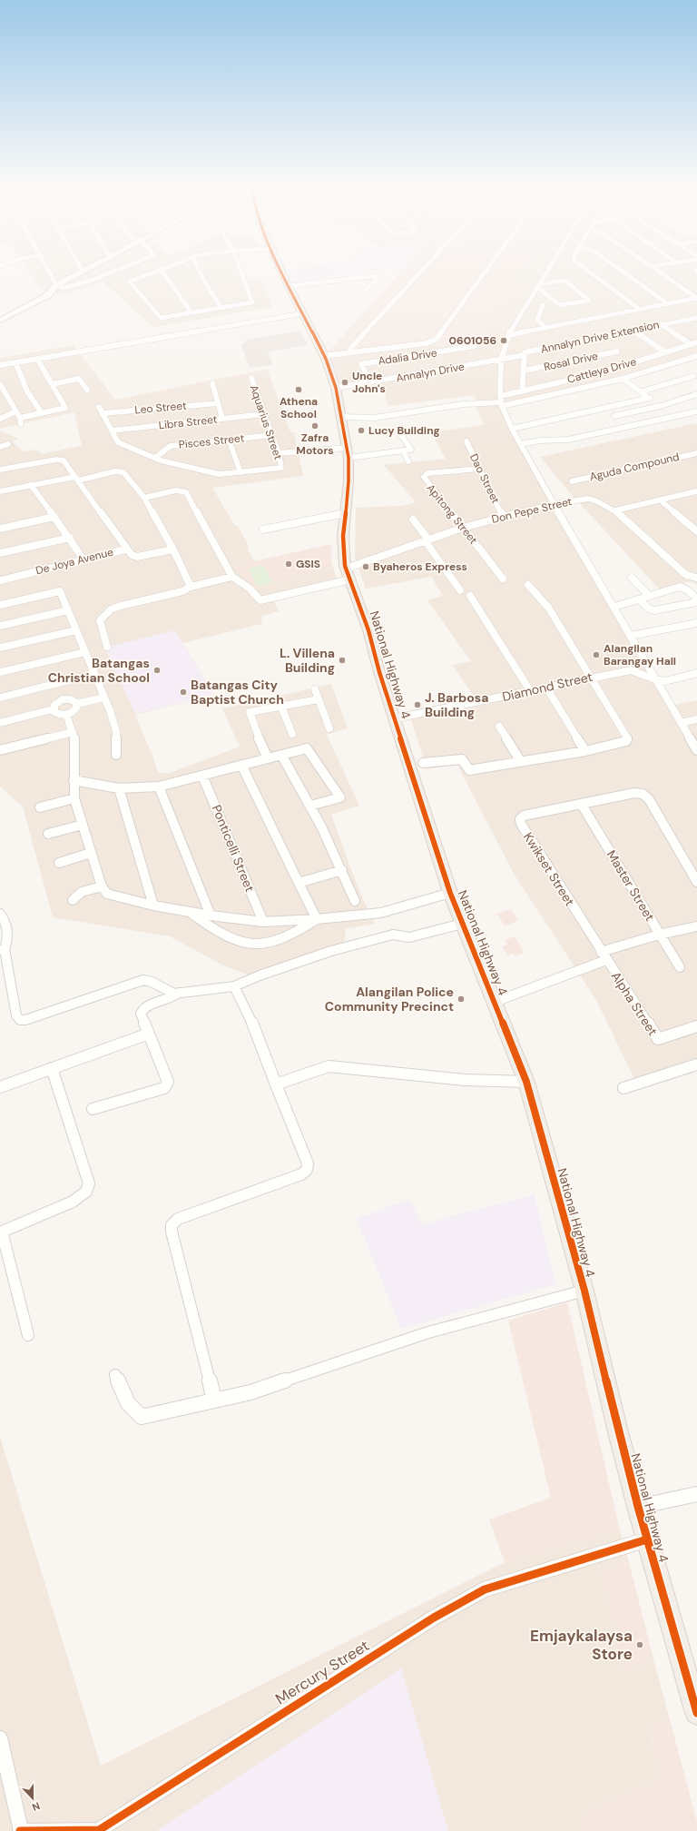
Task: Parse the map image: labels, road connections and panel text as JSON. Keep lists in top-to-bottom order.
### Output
{
  "streets": {
    "main road": ["National Highway 4"],
    "street": [
      "Annalyn Drive Extension",
      "Adalia Drive",
      "Rosal Drive",
      "Cattleya Drive",
      "Annalyn Drive",
      "Leo Street",
      "Libra Street",
      "Aquarius Street",
      "Pisces Street",
      "Aguda Compound",
      "Dao Street",
      "Don Pepe Street",
      "Apitong Street",
      "De Joya Avenue",
      "Diamond Street",
      "Ponticelli Street",
      "Kwikset Street",
      "Master Street",
      "Alpha Street",
      "Mercury Street"
    ]
  },
  "crossings": [
    ["Annalyn Drive Extension", "Annalyn Drive"],
    ["Adalia Drive", "Annalyn Drive"],
    ["Annalyn Drive", "National Highway 4"],
    ["Libra Street", "Aquarius Street"],
    ["Aquarius Street", "Pisces Street"],
    ["Dao Street", "Don Pepe Street"],
    ["Dao Street", "Apitong Street"],
    ["Don Pepe Street", "Apitong Street"],
    ["Don Pepe Street", "National Highway 4"],
    ["National Highway 4", "Diamond Street"],
    ["National Highway 4", "Mercury Street"],
    ["Kwikset Street", "Master Street"],
    ["Kwikset Street", "Alpha Street"]
  ],
  "places": [
    "0601056",
    "Uncle John's",
    "Athena School",
    "Zafra Motors",
    "Lucy Building",
    "GSIS",
    "Byaheros Express",
    "Alangilan Barangay Hall",
    "L. Villena Building",
    "Batangas Christian School",
    "Batangas City Baptist Church",
    "J. Barbosa Building",
    "Alangilan Police Community Precinct",
    "Emjaykalaysa Store"
  ],
  "north": "bottom"
}
